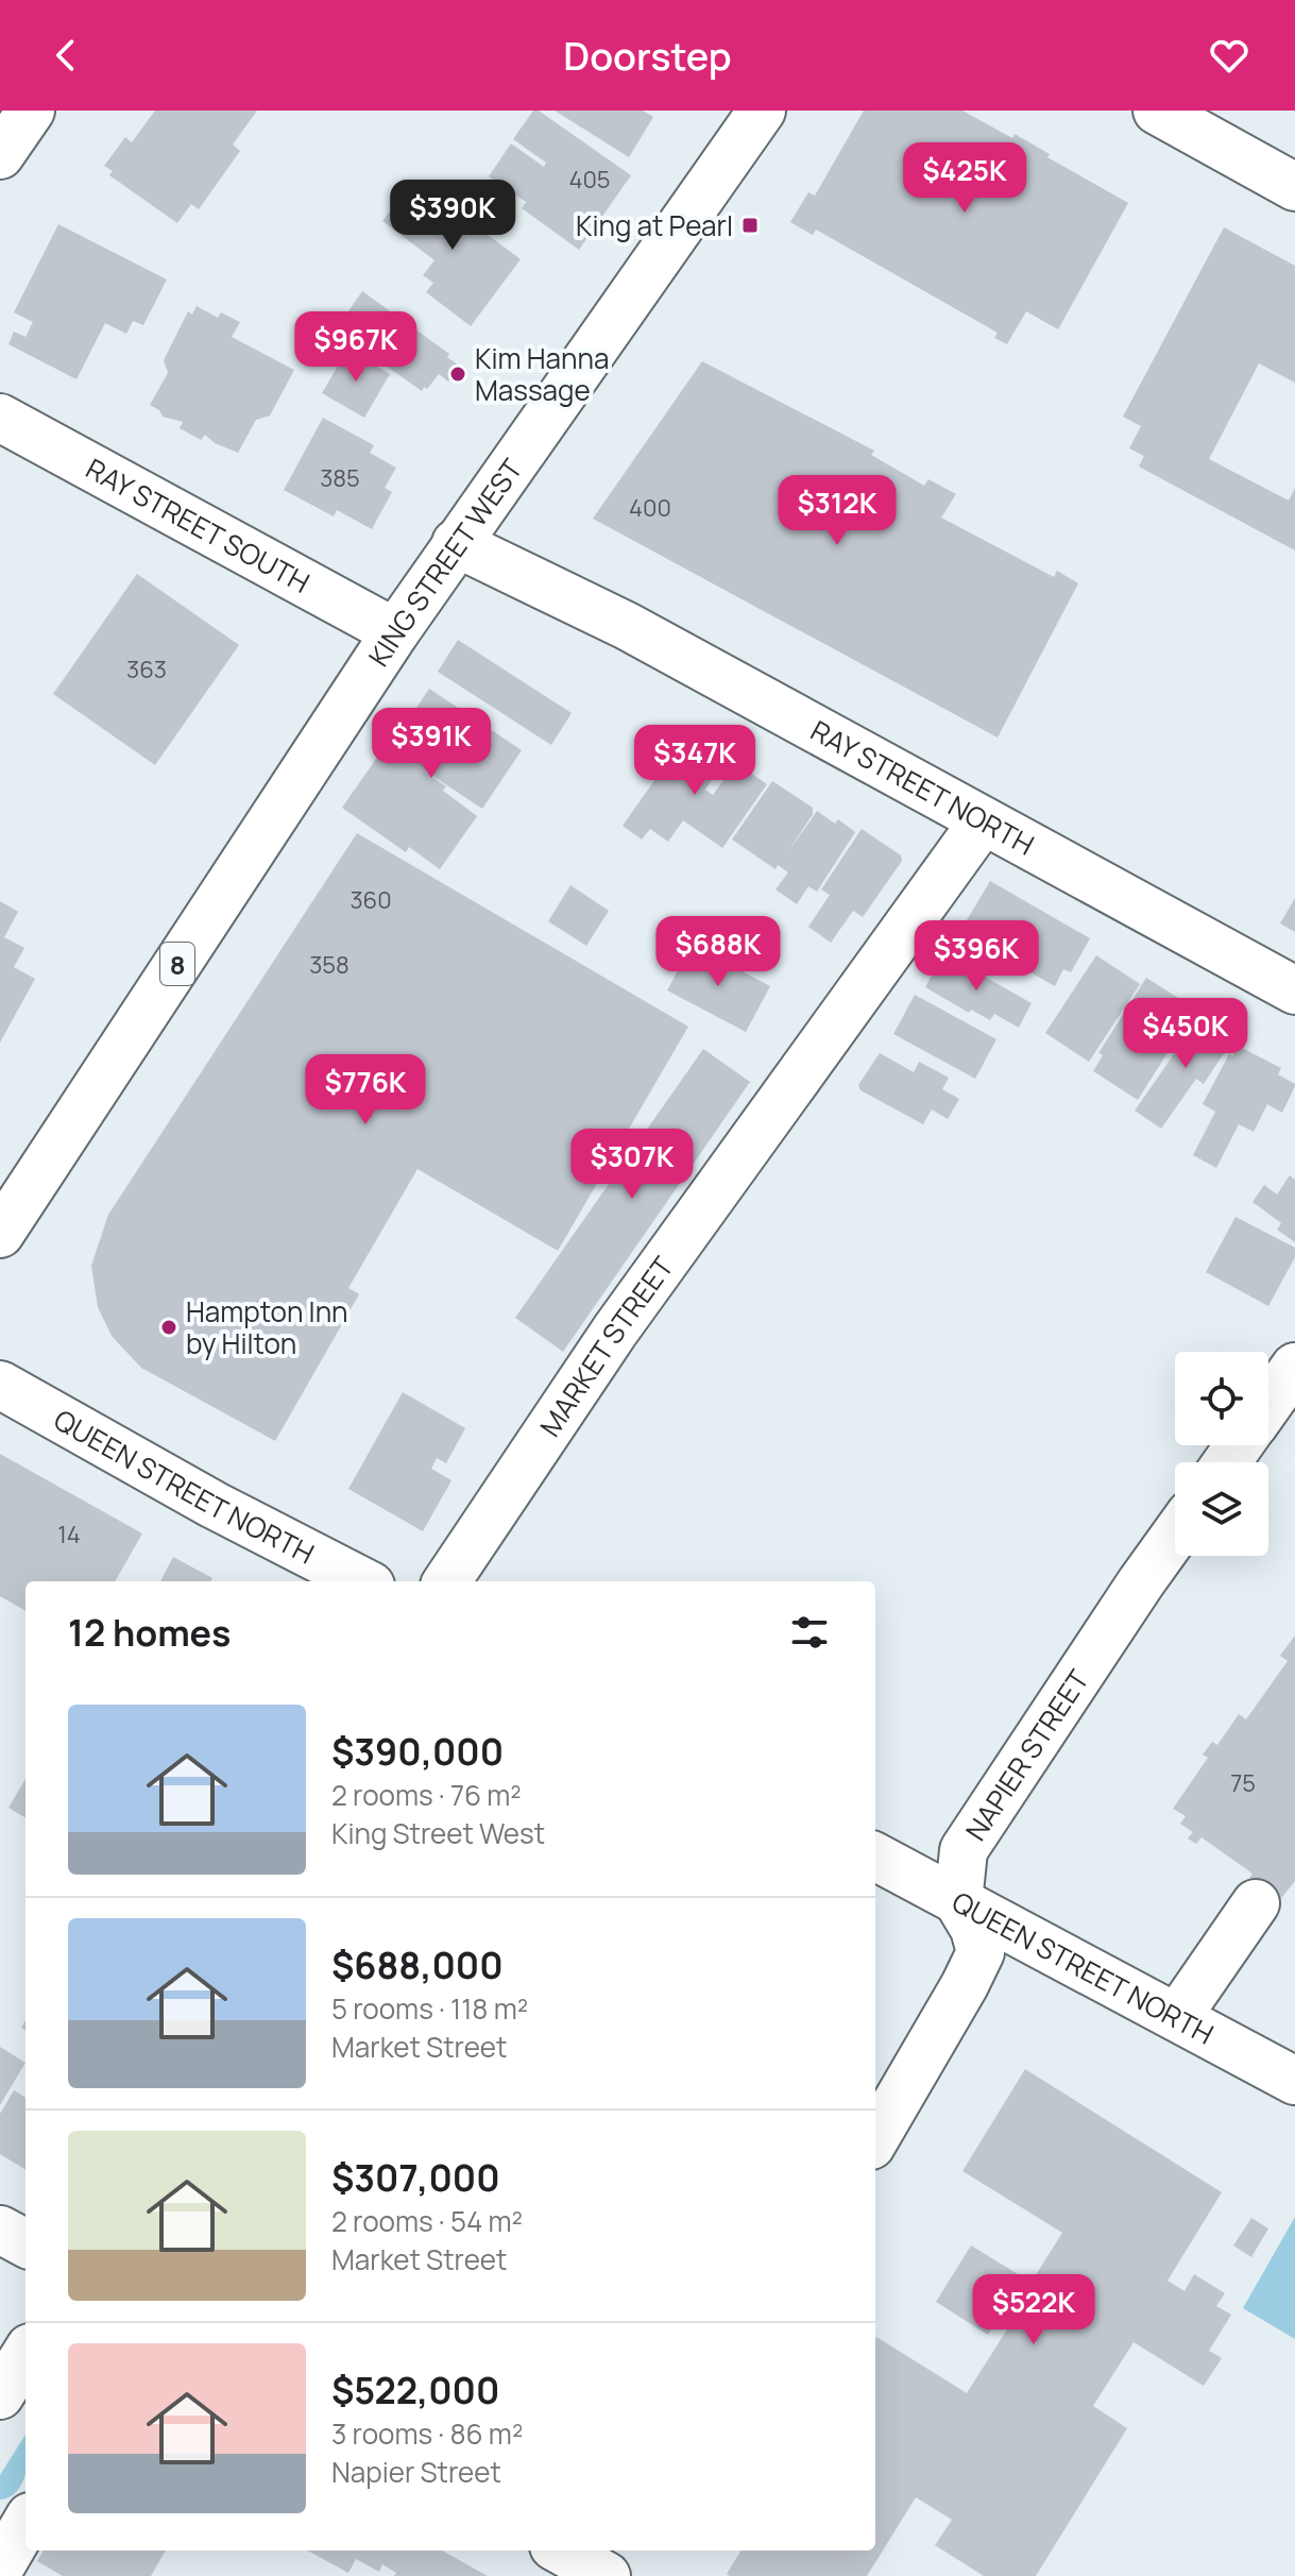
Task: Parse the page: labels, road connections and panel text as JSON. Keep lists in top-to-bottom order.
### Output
{
  "streets": {
    "street": [
      "RAY STREET SOUTH",
      "KING STREET WEST",
      "RAY STREET NORTH",
      "8",
      "MARKET STREET",
      "QUEEN STREET NORTH",
      "NAPIER STREET"
    ]
  },
  "crossings": [
    ["RAY STREET SOUTH", "KING STREET WEST"],
    ["KING STREET WEST", "RAY STREET NORTH"],
    ["RAY STREET NORTH", "MARKET STREET"],
    ["QUEEN STREET NORTH", "NAPIER STREET"]
  ],
  "places": {
    "transit": ["King at Pearl"],
    "other": ["Kim Hanna Massage", "Hampton Inn by Hilton"]
  },
  "house_numbers": [
    "405",
    "385",
    "400",
    "363",
    "360",
    "358",
    "14",
    "75"
  ],
  "page": {
    "header": "Doorstep",
    "price": [
      "$425K",
      "$390K",
      "$967K",
      "$312K",
      "$391K",
      "$347K",
      "$688K",
      "$396K",
      "$450K",
      "$776K",
      "$307K",
      "$522K"
    ],
    "heading": "12 homes",
    "list": [
      {
        "name": "$390,000",
        "note": "2 rooms · 76 m² · King Street West"
      },
      {
        "name": "$688,000",
        "note": "5 rooms · 118 m² · Market Street"
      },
      {
        "name": "$307,000",
        "note": "2 rooms · 54 m² · Market Street"
      },
      {
        "name": "$522,000",
        "note": "3 rooms · 86 m² · Napier Street"
      }
    ]
  }
}
